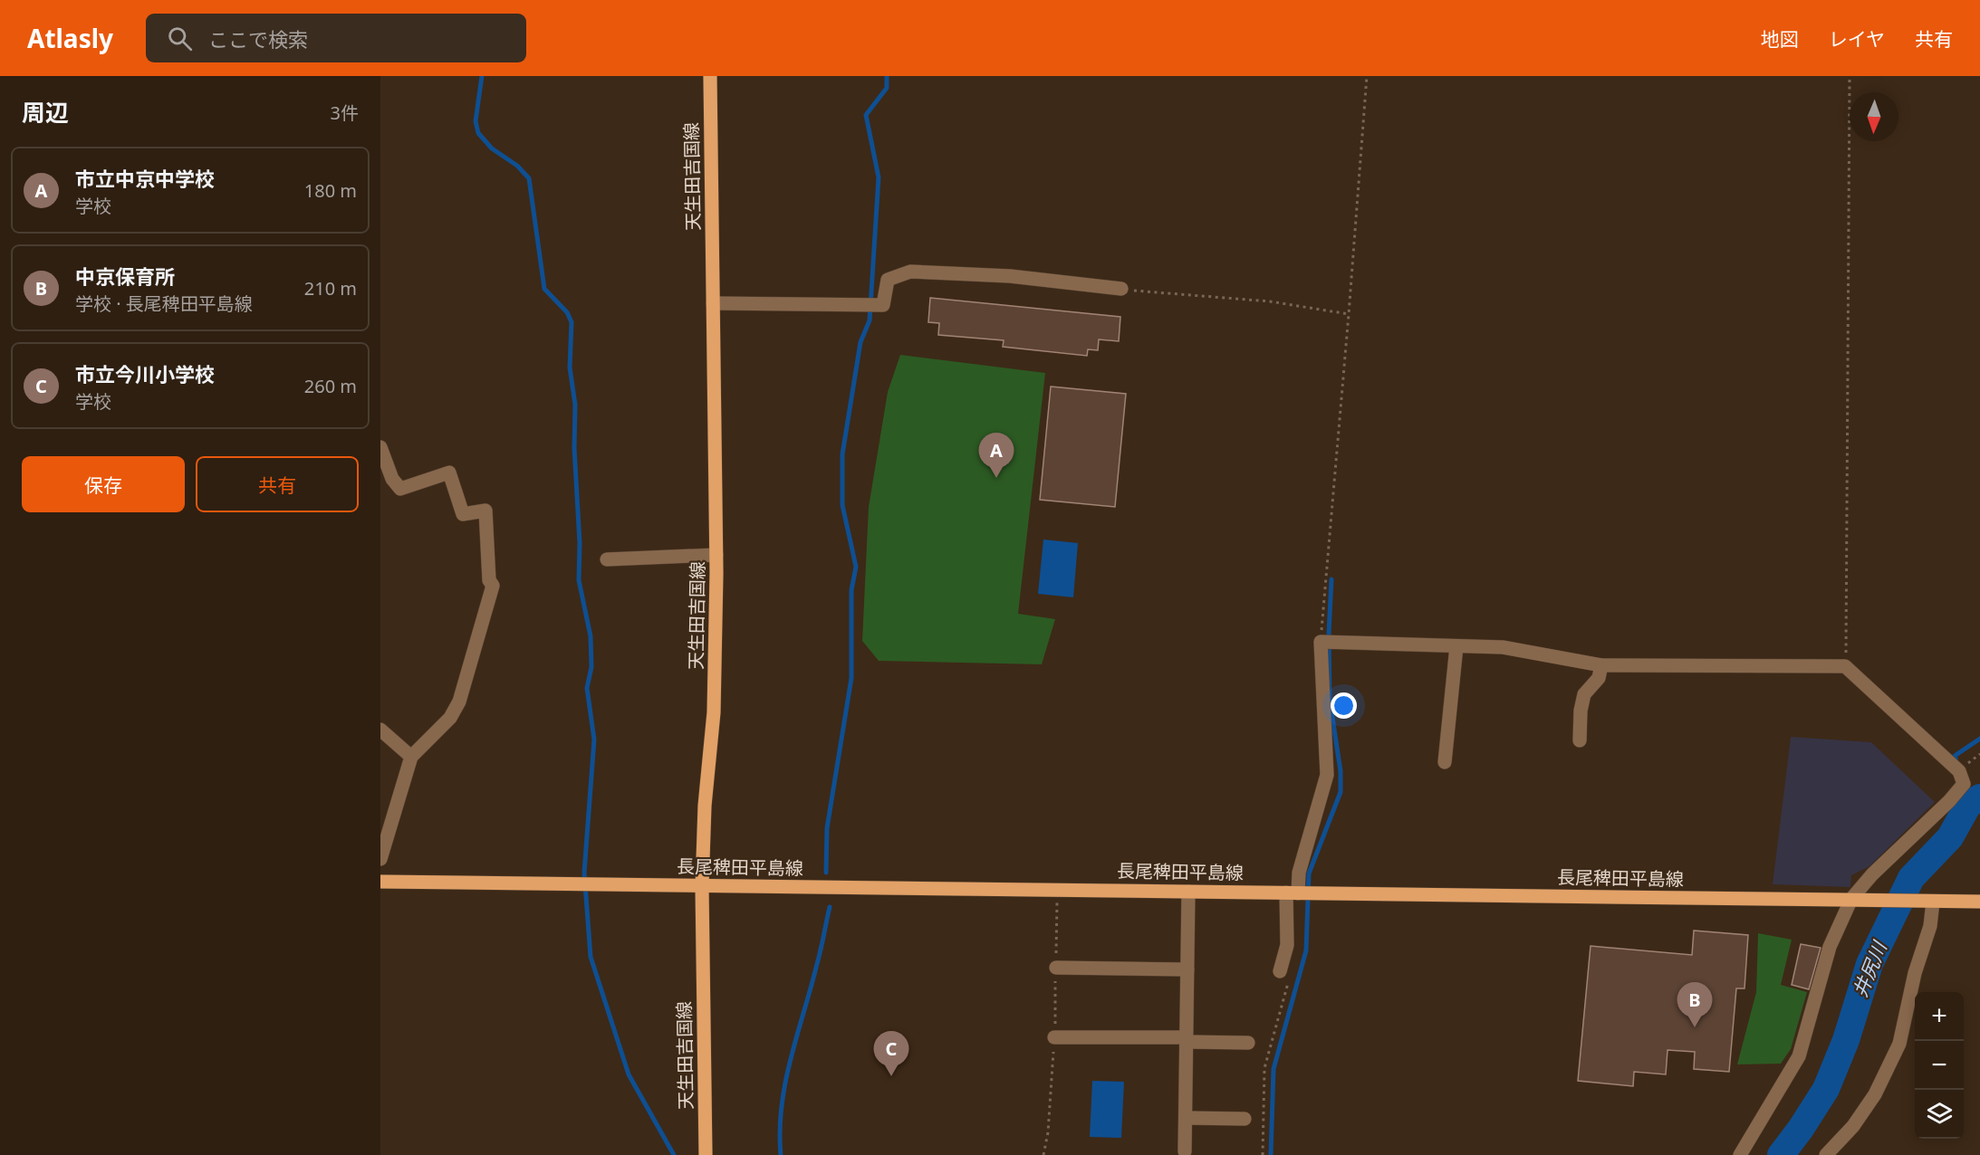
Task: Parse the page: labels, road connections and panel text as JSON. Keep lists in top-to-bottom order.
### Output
{
  "streets": {
    "main road": ["天生田吉国線", "長尾稗田平島線"]
  },
  "crossings": [
    ["天生田吉国線", "長尾稗田平島線"]
  ],
  "water": ["井尻川"],
  "north": "bottom",
  "page": {
    "header": "Atlasly",
    "search": "ここで検索",
    "nav": ["地図", "レイヤ", "共有"],
    "heading": ["周辺", "3件"],
    "list": [
      {
        "mark": "A",
        "name": "市立中京中学校",
        "note": "学校",
        "value": "180 m"
      },
      {
        "mark": "B",
        "name": "中京保育所",
        "note": "学校 · 長尾稗田平島線",
        "value": "210 m"
      },
      {
        "mark": "C",
        "name": "市立今川小学校",
        "note": "学校",
        "value": "260 m"
      }
    ],
    "pins": ["A", "B", "C"],
    "buttons": ["保存", "共有"],
    "map_buttons": ["+", "−"]
  }
}
